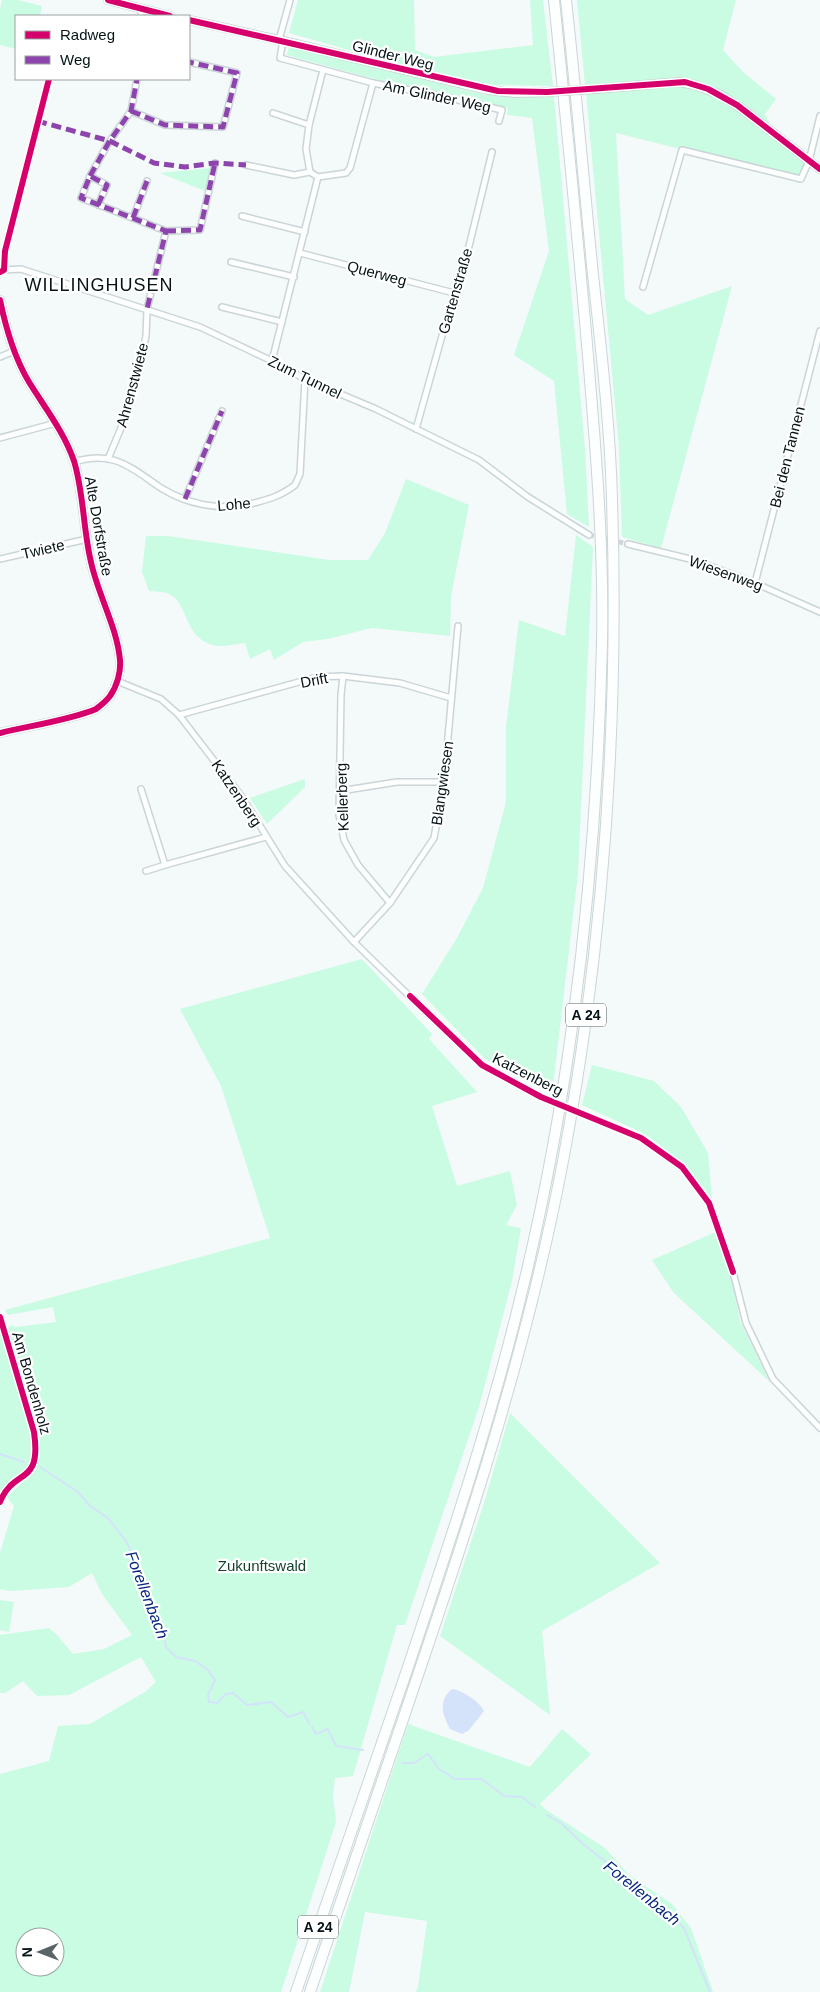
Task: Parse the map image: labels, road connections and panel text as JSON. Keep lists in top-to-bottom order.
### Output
{
  "streets": {
    "highway": ["A 24"],
    "street": [
      "Glinder Weg",
      "Am Glinder Weg",
      "Querweg",
      "Gartenstraße",
      "Zum Tunnel",
      "Ahrenstwiete",
      "Bei den Tannen",
      "Lohe",
      "Alte Dorfstraße",
      "Twiete",
      "Wiesenweg",
      "Drift",
      "Blangwiesen",
      "Katzenberg",
      "Kellerberg",
      "Am Bondenholz"
    ]
  },
  "crossings": [
    ["Glinder Weg", "Am Glinder Weg"],
    ["Querweg", "Gartenstraße"],
    ["Gartenstraße", "Zum Tunnel"],
    ["Zum Tunnel", "Ahrenstwiete"],
    ["Zum Tunnel", "Lohe"],
    ["Ahrenstwiete", "Lohe"],
    ["Bei den Tannen", "Wiesenweg"],
    ["Lohe", "Alte Dorfstraße"],
    ["Alte Dorfstraße", "Twiete"],
    ["Alte Dorfstraße", "Katzenberg"],
    ["Drift", "Blangwiesen"],
    ["Drift", "Katzenberg"],
    ["Drift", "Kellerberg"],
    ["Blangwiesen", "Katzenberg"],
    ["Blangwiesen", "Kellerberg"]
  ],
  "districts": ["WILLINGHUSEN"],
  "water": ["Forellenbach"],
  "parks": ["Zukunftswald"],
  "legend": ["Radweg", "Weg"],
  "north": "left"
}
